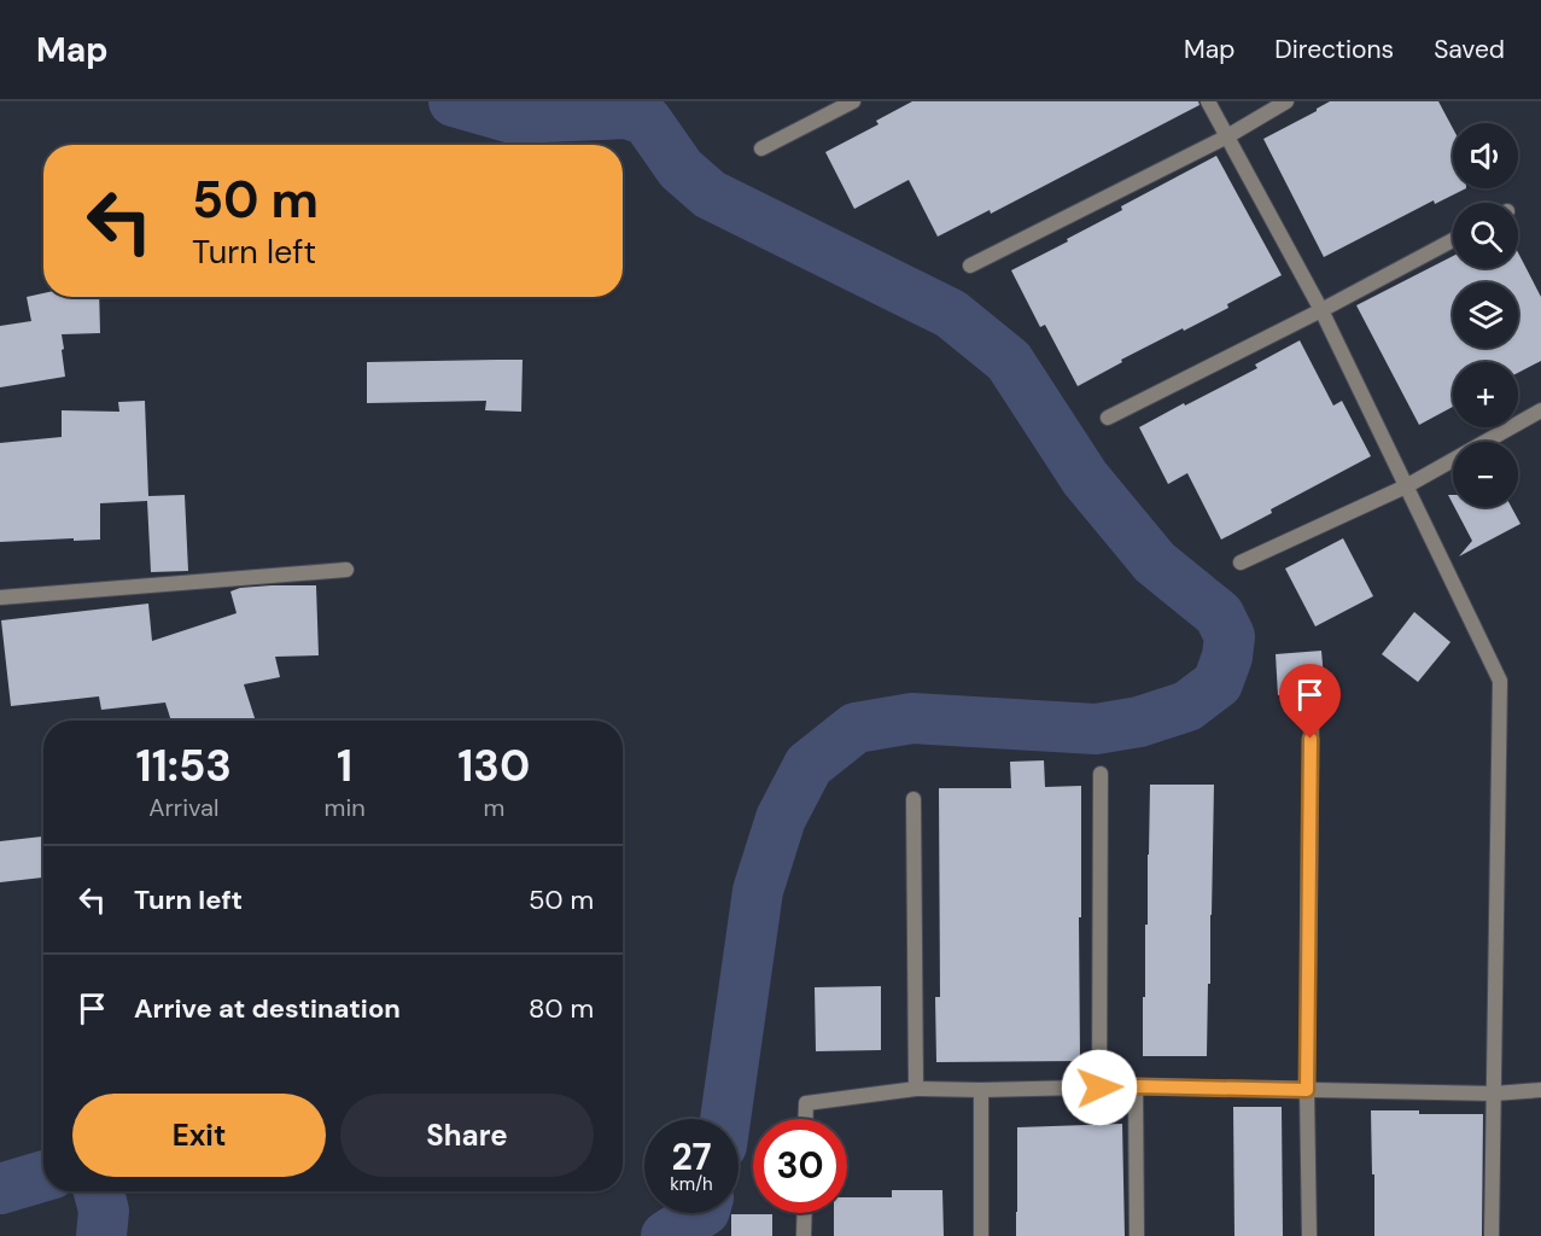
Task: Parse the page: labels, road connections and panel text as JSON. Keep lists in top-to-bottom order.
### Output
{
  "page": {
    "header": "Map",
    "nav": ["Map", "Directions", "Saved"],
    "map_buttons": ["+", "−"],
    "turn": ["50 m", "Turn left"],
    "eta": [
      "11:53",
      "Arrival",
      "1",
      "min",
      "130",
      "m"
    ],
    "list": [
      {
        "name": "Turn left",
        "value": "50 m"
      },
      {
        "name": "Arrive at destination",
        "value": "80 m"
      }
    ],
    "buttons": ["Exit", "Share"],
    "speed": "27 km/h",
    "limit": "30"
  }
}
